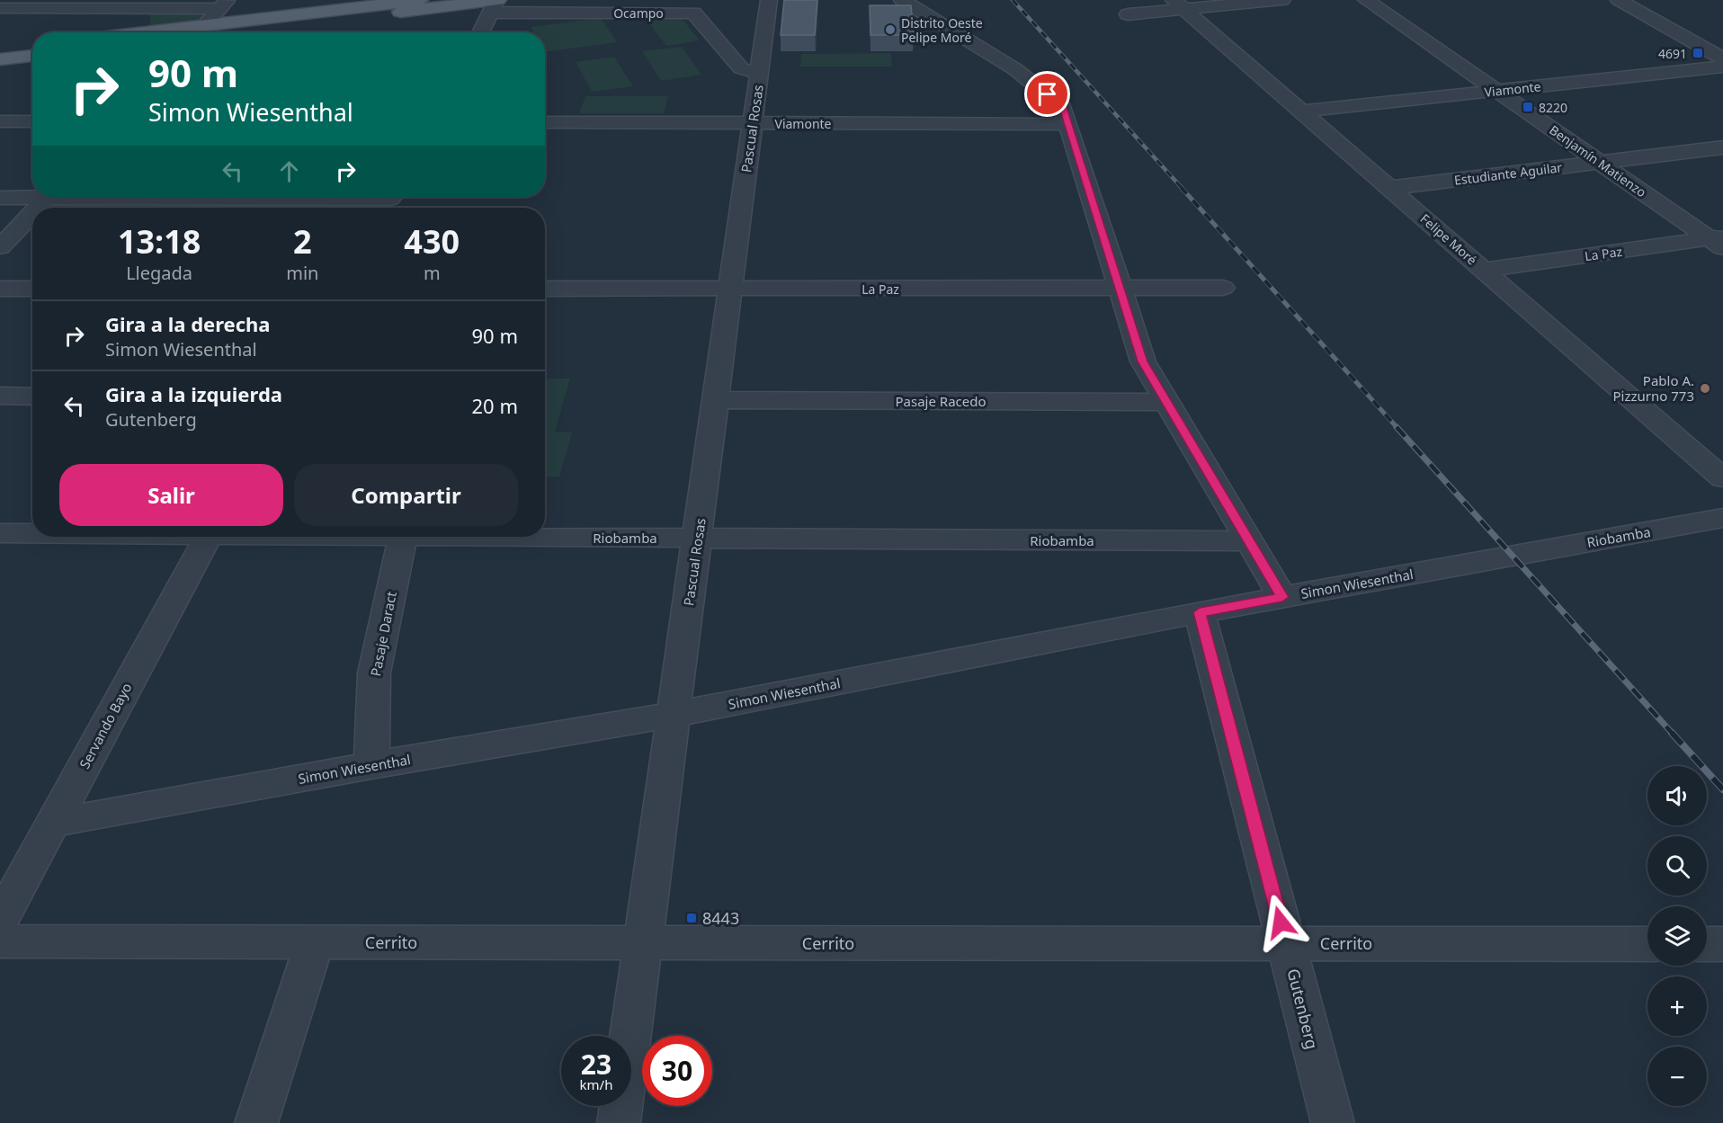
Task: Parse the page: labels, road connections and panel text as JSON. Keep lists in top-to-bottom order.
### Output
{
  "streets": {
    "street": [
      "Ocampo",
      "Viamonte",
      "Pascual Rosas",
      "Benjamín Matienzo",
      "Estudiante Aguilar",
      "Felipe Moré",
      "La Paz",
      "Pasaje Racedo",
      "Riobamba",
      "Simon Wiesenthal",
      "Pasaje Daract",
      "Servando Bayo",
      "Cerrito",
      "Gutenberg"
    ]
  },
  "crossings": [
    ["Ocampo", "Pascual Rosas"],
    ["Viamonte", "Pascual Rosas"],
    ["Viamonte", "Benjamín Matienzo"],
    ["Viamonte", "Felipe Moré"],
    ["Pascual Rosas", "La Paz"],
    ["Pascual Rosas", "Pasaje Racedo"],
    ["Pascual Rosas", "Riobamba"],
    ["Pascual Rosas", "Simon Wiesenthal"],
    ["Pascual Rosas", "Cerrito"],
    ["Benjamín Matienzo", "Estudiante Aguilar"],
    ["Benjamín Matienzo", "La Paz"],
    ["Estudiante Aguilar", "Felipe Moré"],
    ["Felipe Moré", "La Paz"],
    ["Riobamba", "Simon Wiesenthal"],
    ["Simon Wiesenthal", "Pasaje Daract"],
    ["Simon Wiesenthal", "Servando Bayo"],
    ["Simon Wiesenthal", "Gutenberg"],
    ["Cerrito", "Gutenberg"]
  ],
  "places": {
    "other": ["Distrito Oeste Pelipe Moré", "Pablo A. Pizzurno 773"],
    "transit": ["4691", "8220", "8443"]
  },
  "page": {
    "turn": ["90 m", "Simon Wiesenthal"],
    "eta": [
      "13:18",
      "Llegada",
      "2",
      "min",
      "430",
      "m"
    ],
    "list": [
      {
        "name": "Gira a la derecha",
        "note": "Simon Wiesenthal",
        "value": "90 m"
      },
      {
        "name": "Gira a la izquierda",
        "note": "Gutenberg",
        "value": "20 m"
      }
    ],
    "buttons": ["Salir", "Compartir"],
    "map_buttons": ["+", "−"],
    "speed": "23 km/h",
    "limit": "30"
  }
}
